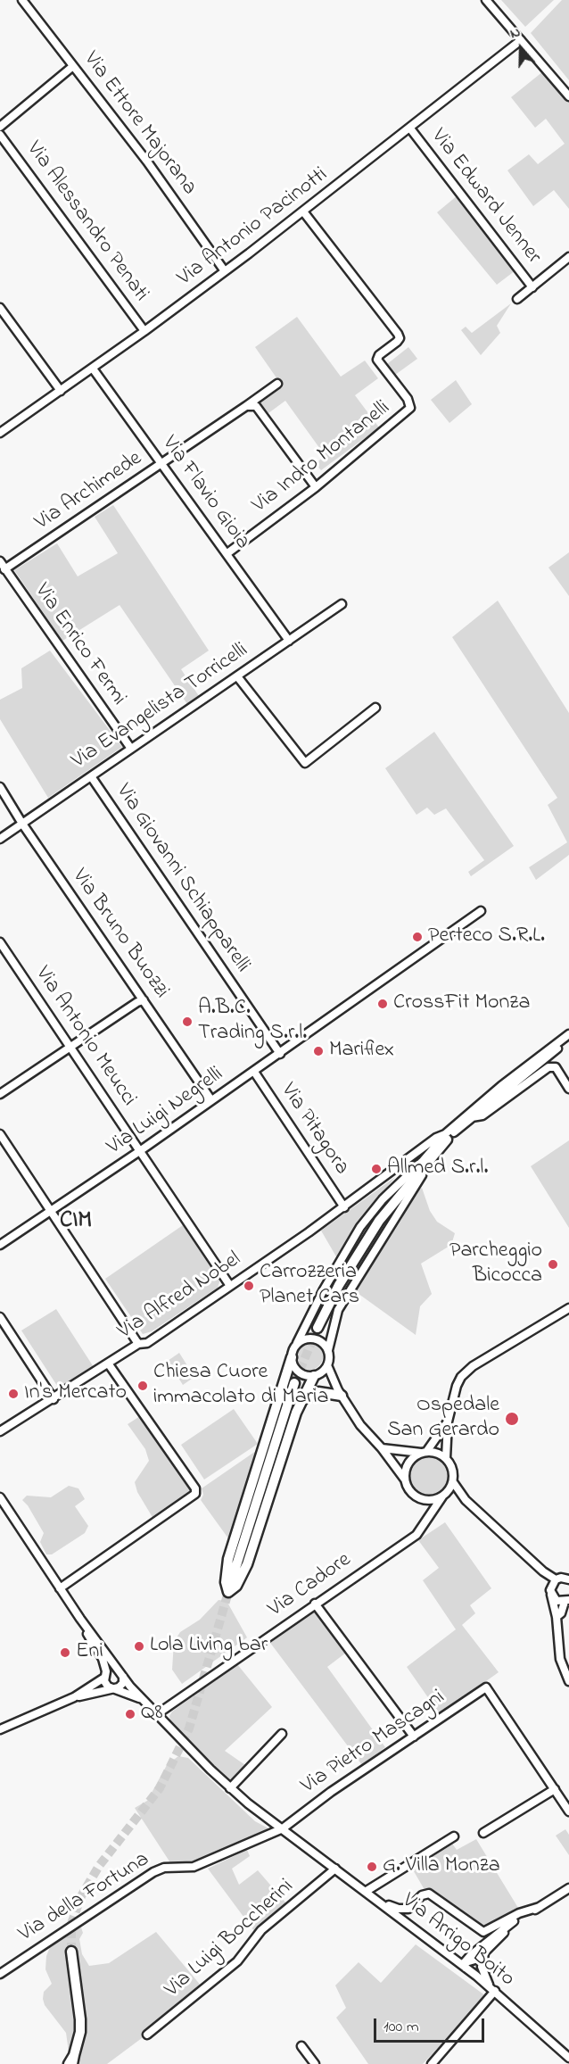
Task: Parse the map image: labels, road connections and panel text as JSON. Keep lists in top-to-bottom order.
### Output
{
  "streets": {
    "street": [
      "Via Ettore Majorana",
      "Via Edward Jenner",
      "Via Alessandro Penati",
      "Via Antonio Pacinotti",
      "Via Indro Montanelli",
      "Via Archimede",
      "Via Flavio Gioia",
      "Via Enrico Fermi",
      "Via Evangelista Torricelli",
      "Via Giovanni Schiapparelli",
      "Via Bruno Buozzi",
      "Via Antonio Meucci",
      "Via Luigi Negrelli",
      "Via Pitagora",
      "Via Alfred Nobel",
      "Via Cadore",
      "Via Pietro Mascagni",
      "Via della Fortuna",
      "Via Luigi Boccherini",
      "Via Arrigo Boito"
    ]
  },
  "crossings": [
    ["Via Ettore Majorana", "Via Antonio Pacinotti"],
    ["Via Edward Jenner", "Via Antonio Pacinotti"],
    ["Via Alessandro Penati", "Via Antonio Pacinotti"],
    ["Via Antonio Pacinotti", "Via Indro Montanelli"],
    ["Via Antonio Pacinotti", "Via Flavio Gioia"],
    ["Via Indro Montanelli", "Via Flavio Gioia"],
    ["Via Archimede", "Via Flavio Gioia"],
    ["Via Archimede", "Via Enrico Fermi"],
    ["Via Flavio Gioia", "Via Evangelista Torricelli"],
    ["Via Enrico Fermi", "Via Evangelista Torricelli"],
    ["Via Evangelista Torricelli", "Via Giovanni Schiapparelli"],
    ["Via Evangelista Torricelli", "Via Bruno Buozzi"],
    ["Via Giovanni Schiapparelli", "Via Luigi Negrelli"],
    ["Via Bruno Buozzi", "Via Luigi Negrelli"],
    ["Via Antonio Meucci", "Via Luigi Negrelli"],
    ["Via Antonio Meucci", "Via Alfred Nobel"],
    ["Via Luigi Negrelli", "Via Pitagora"],
    ["Via Pitagora", "Via Alfred Nobel"],
    ["Via Cadore", "Via Arrigo Boito"],
    ["Via Pietro Mascagni", "Via della Fortuna"],
    ["Via Pietro Mascagni", "Via Arrigo Boito"],
    ["Via della Fortuna", "Via Arrigo Boito"],
    ["Via Luigi Boccherini", "Via Arrigo Boito"]
  ],
  "districts": ["CIM"],
  "places": [
    "Perteco S.R.L.",
    "CrossFit Monza",
    "A.B.C. Trading S.r.l.",
    "Mariflex",
    "Allmed S.r.l.",
    "Parcheggio Bicocca",
    "Carrozzeria Planet Cars",
    "Chiesa Cuore immacolato di Maria",
    "In's Mercato",
    "Ospedale San Gerardo",
    "Lola Living bar",
    "Eni",
    "Q8",
    "G. Villa Monza"
  ],
  "scale_bar": "100 m",
  "north": "top"
}
